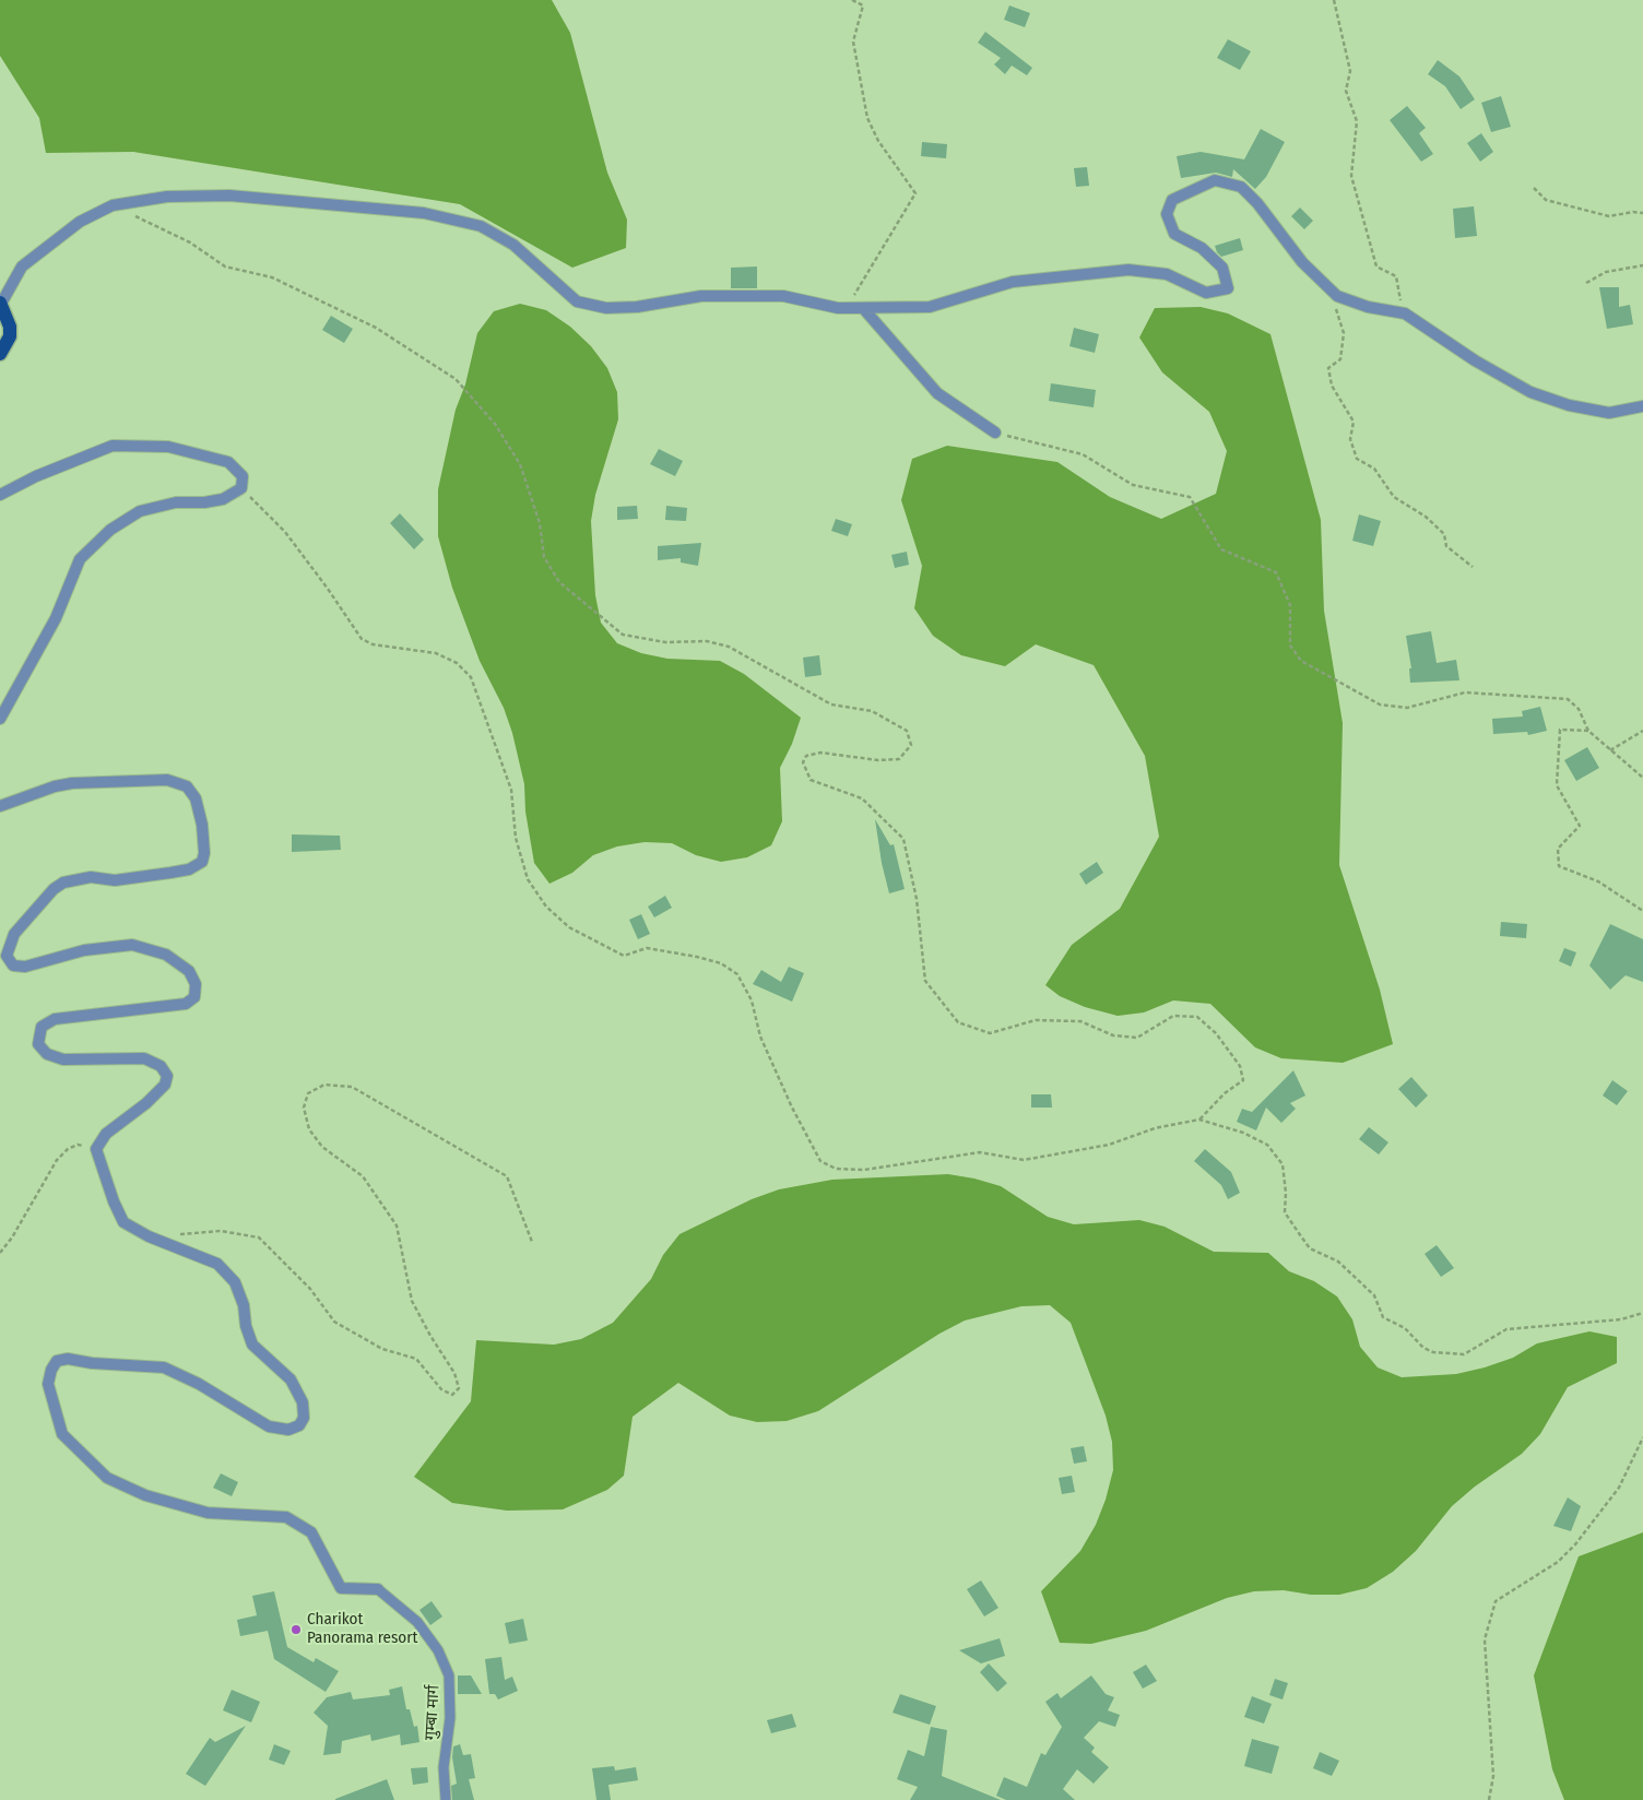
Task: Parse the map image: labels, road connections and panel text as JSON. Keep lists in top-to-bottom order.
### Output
{
  "streets": {
    "lane": ["गुम्बा मार्ग"]
  },
  "places": ["Charikot Panorama resort"]
}
